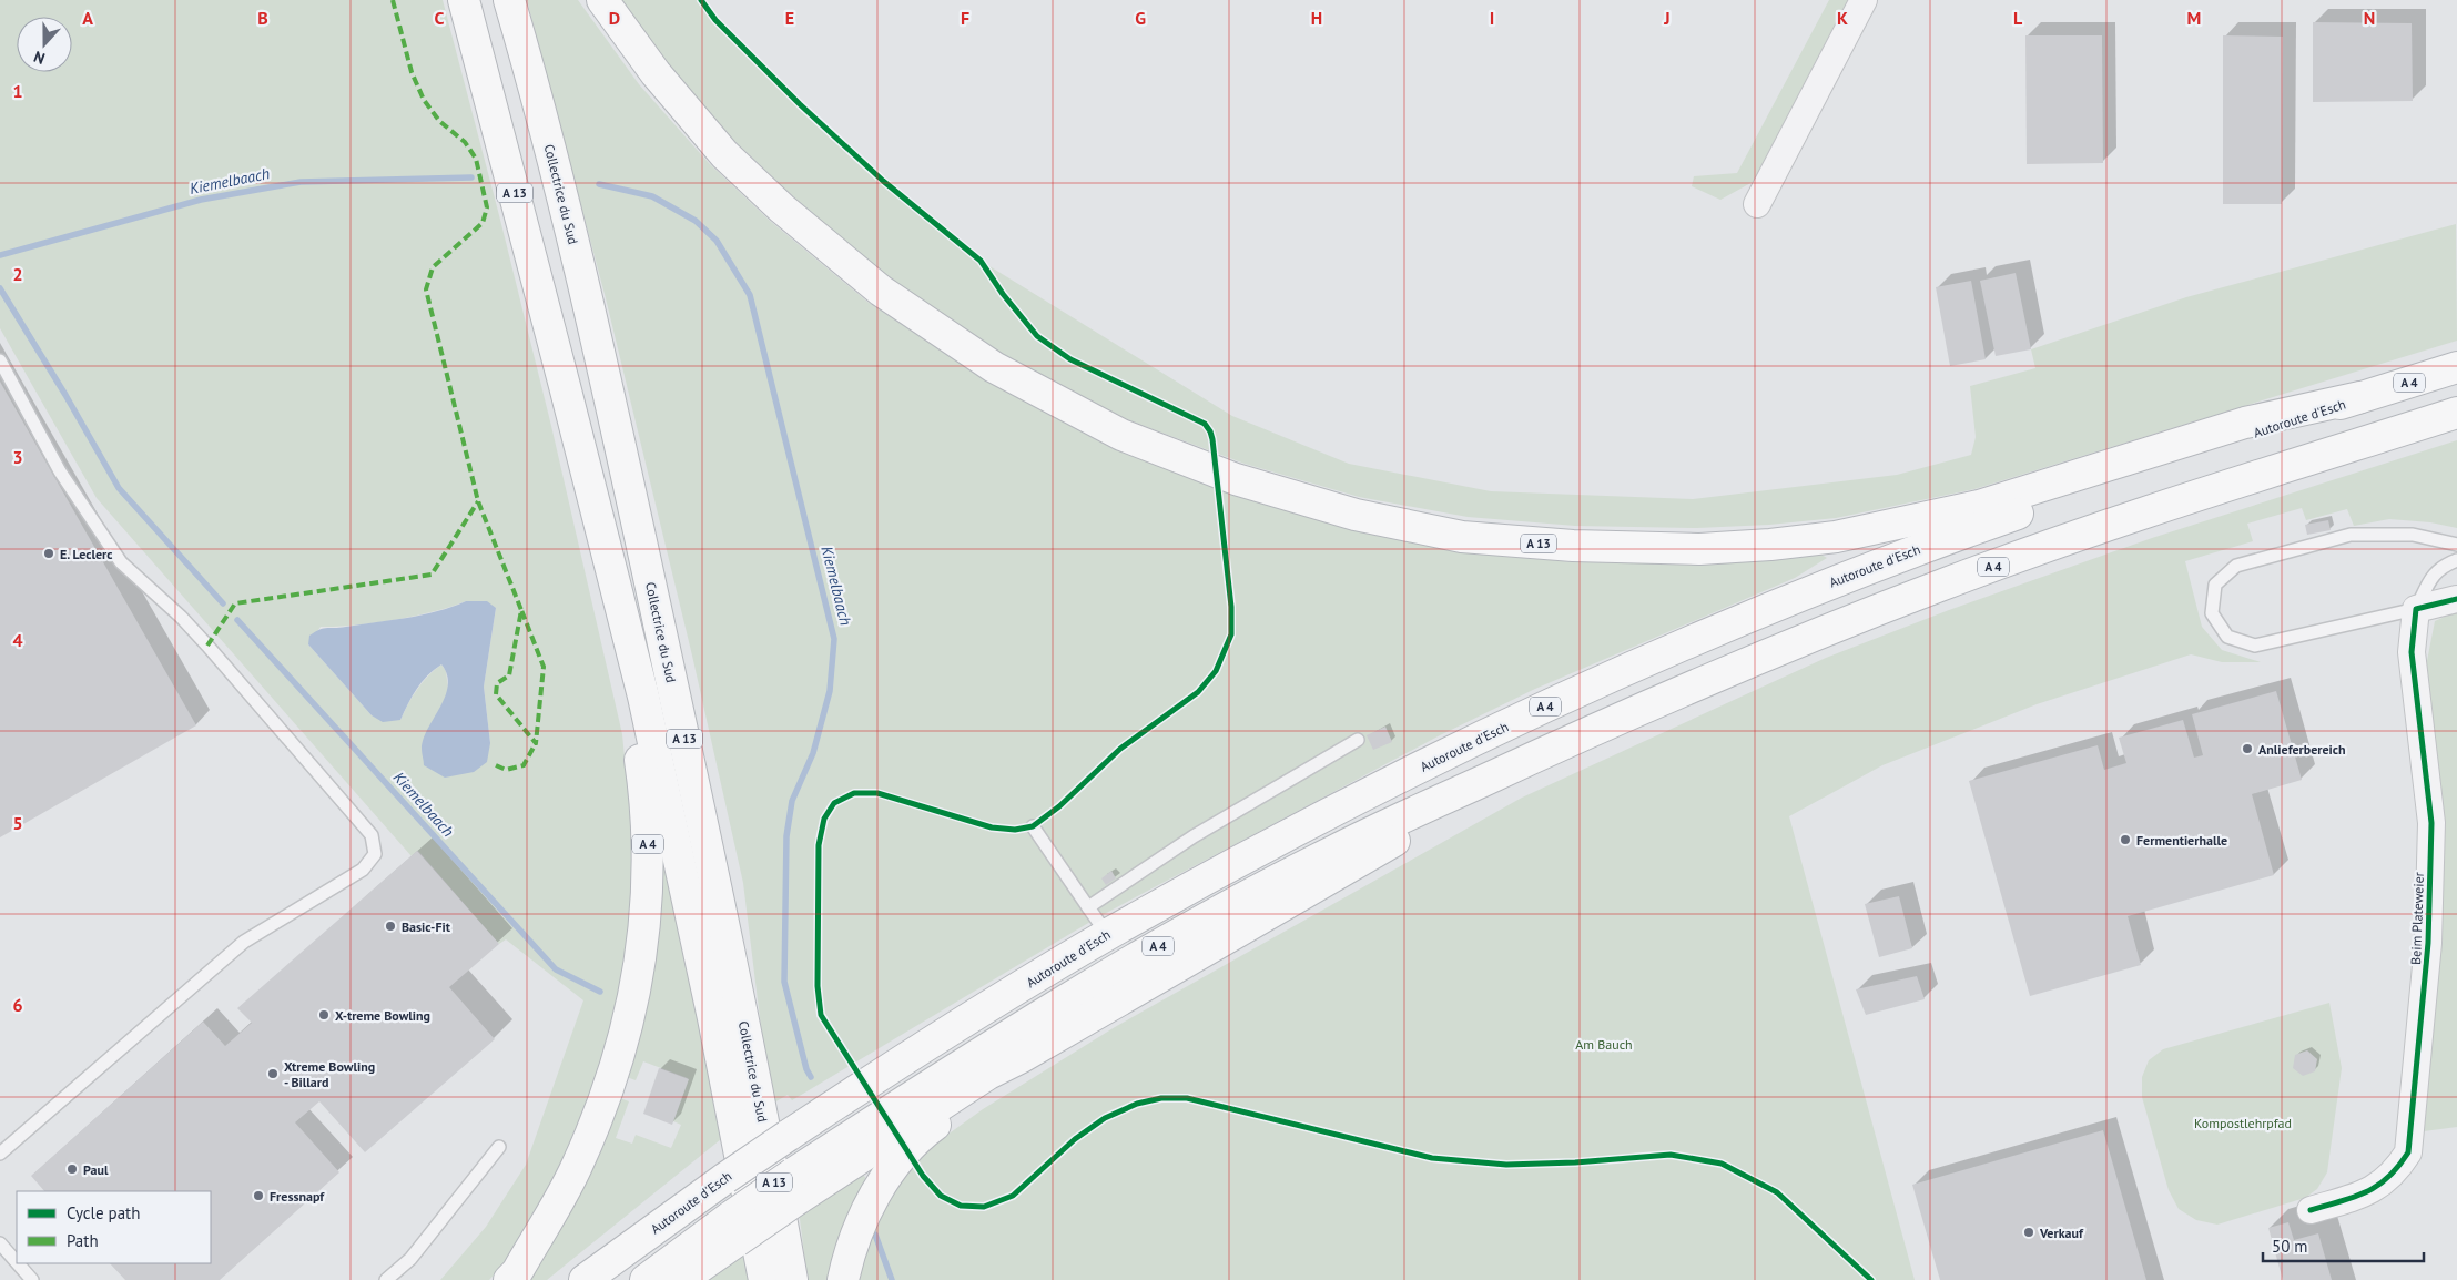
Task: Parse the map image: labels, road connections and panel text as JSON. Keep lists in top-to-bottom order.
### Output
{
  "streets": {
    "highway": [
      "A 13",
      "Collectrice du Sud",
      "A 4",
      "Autoroute d'Esch"
    ],
    "street": ["Beim Plateweier"]
  },
  "crossings": [
    ["A 13", "A 4"],
    ["A 13", "Autoroute d'Esch"],
    ["Collectrice du Sud", "A 4"]
  ],
  "water": ["Kiemelbaach"],
  "parks": ["Am Bauch", "Kompostlehrpfad"],
  "places": [
    "E. Leclerc",
    "Anlieferbereich",
    "Fermentierhalle",
    "Basic-Fit",
    "X-treme Bowling",
    "Xtreme Bowling - Billard",
    "Paul",
    "Fressnapf",
    "Verkauf"
  ],
  "legend": ["Cycle path", "Path"],
  "scale_bar": "50 m",
  "north": "bottom",
  "grid": {
    "columns": [
      "A",
      "B",
      "C",
      "D",
      "E",
      "F",
      "G",
      "H",
      "I",
      "J",
      "K",
      "L",
      "M",
      "N"
    ],
    "rows": [
      "1",
      "2",
      "3",
      "4",
      "5",
      "6"
    ]
  }
}
